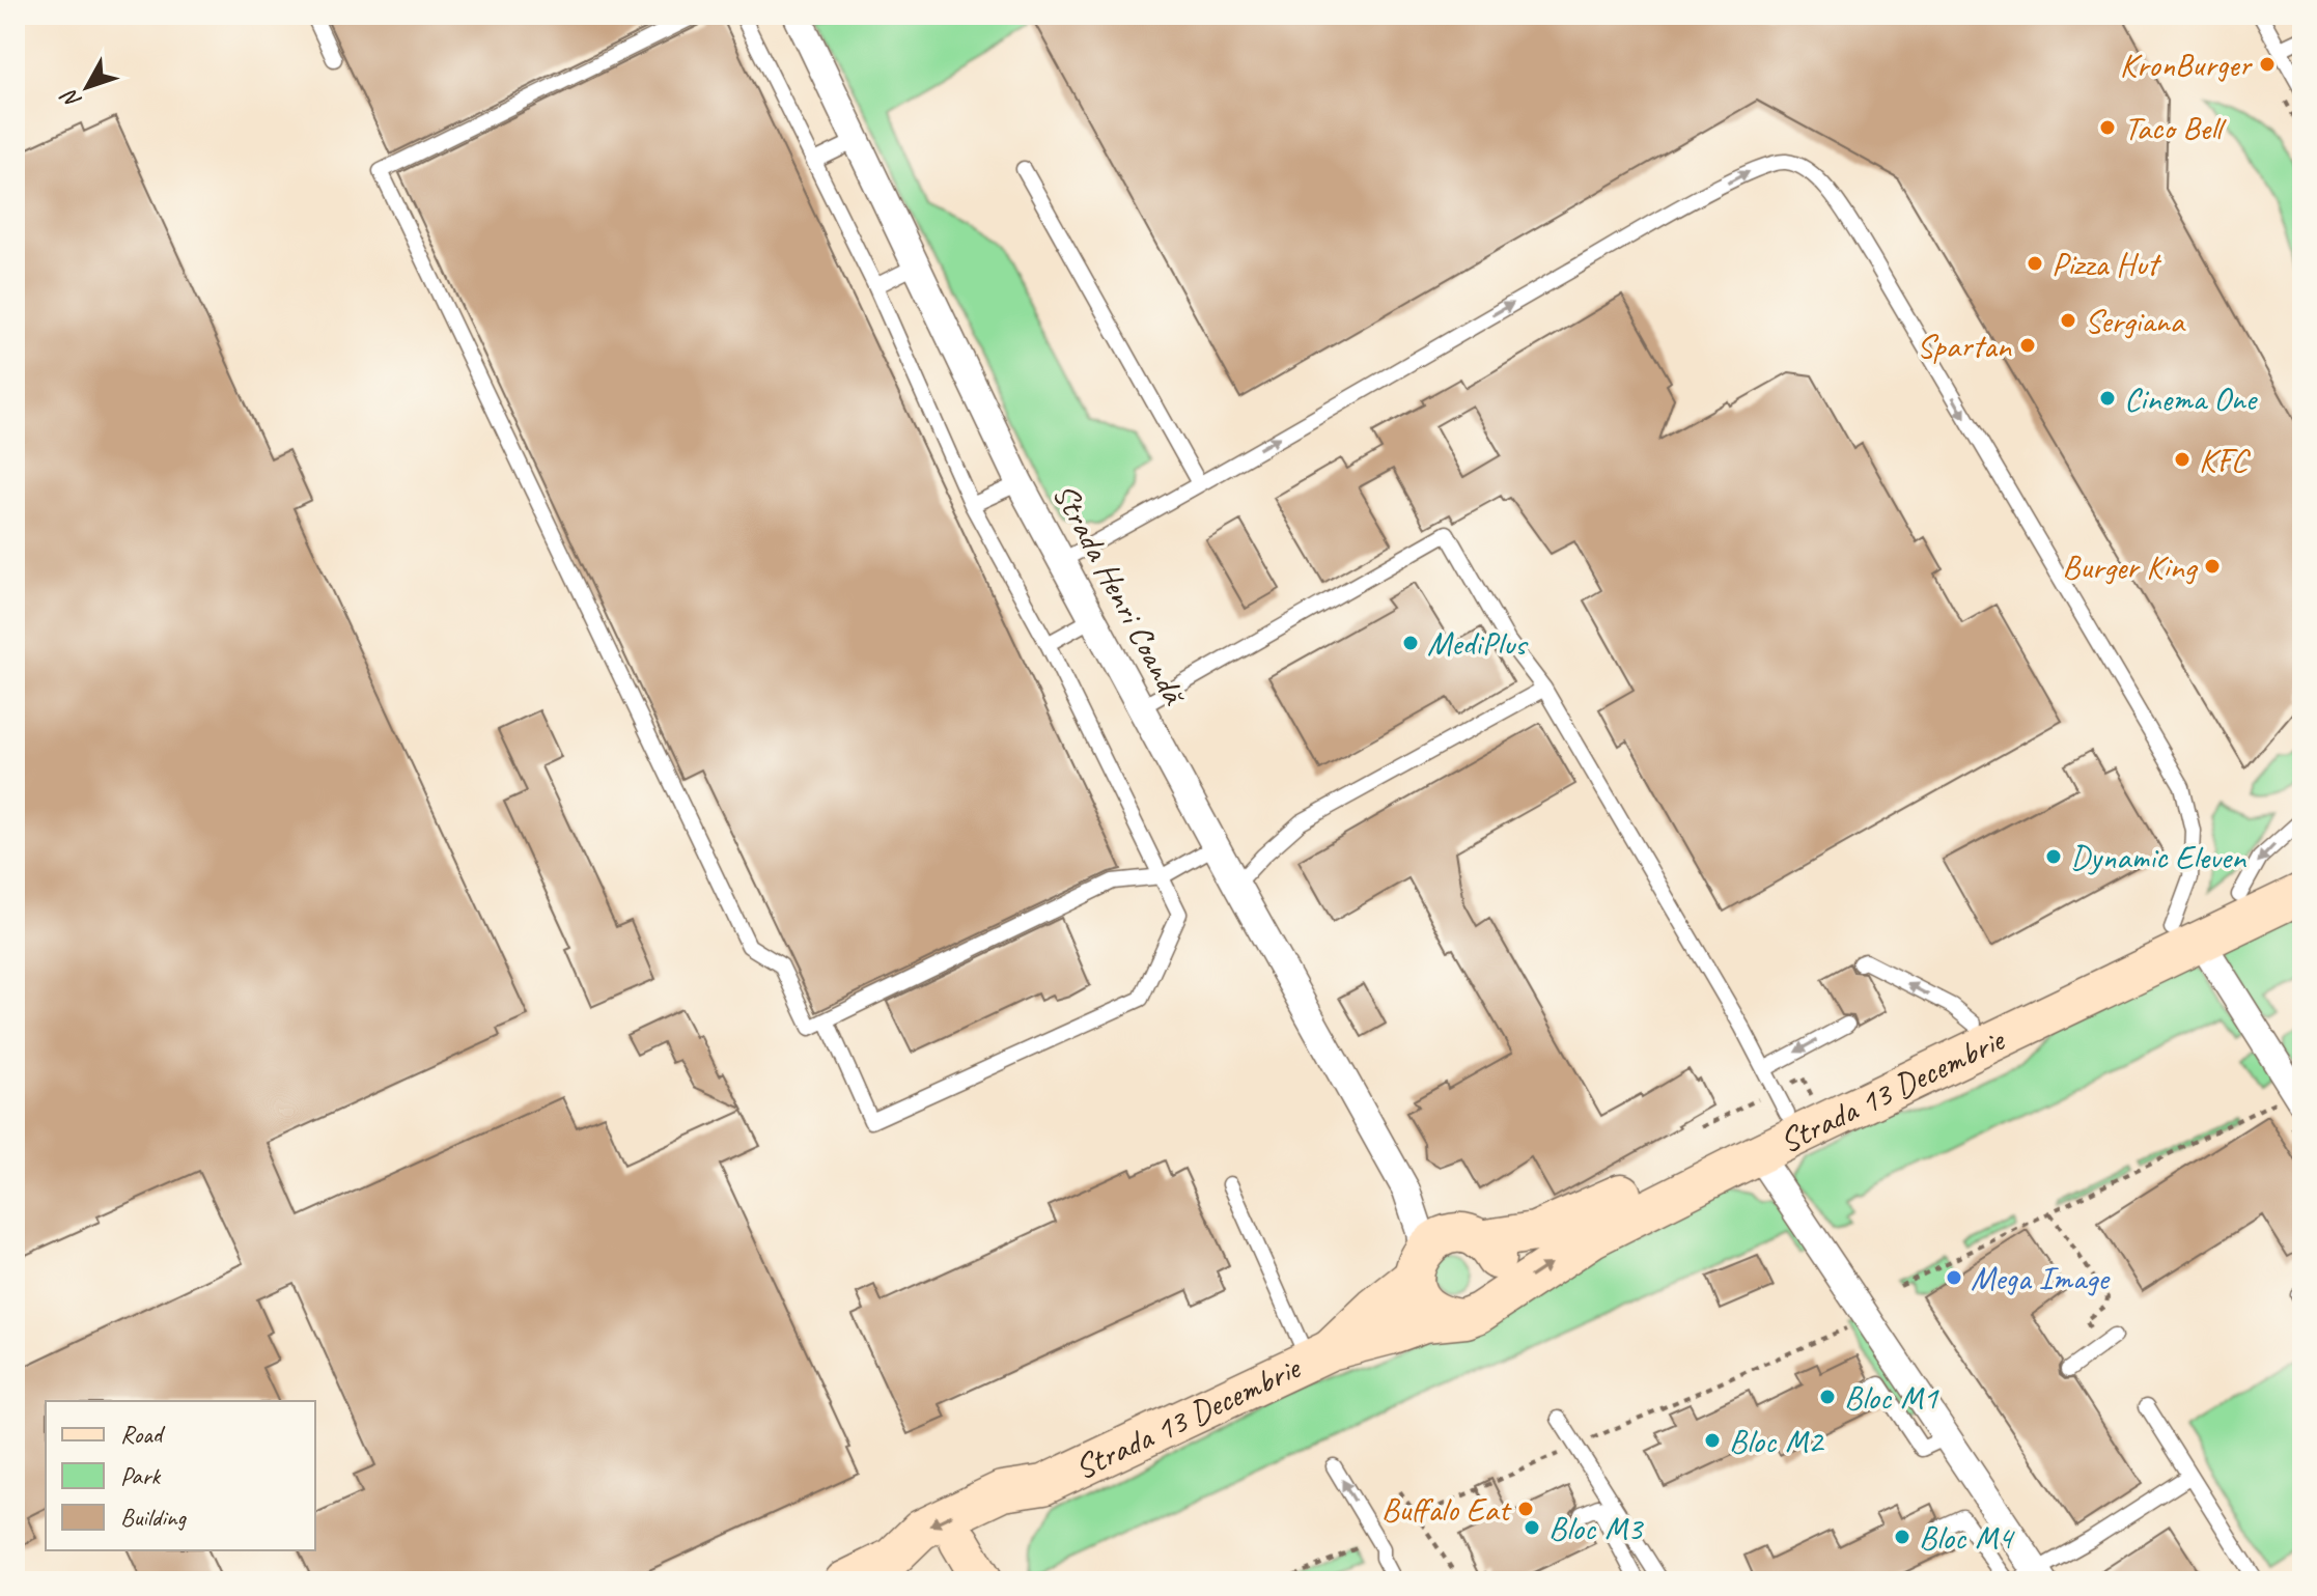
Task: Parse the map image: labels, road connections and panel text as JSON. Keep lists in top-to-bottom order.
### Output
{
  "streets": {
    "main road": ["Strada 13 Decembrie"],
    "street": ["Strada Henri Coandă"]
  },
  "crossings": [
    ["Strada Henri Coandă", "Strada 13 Decembrie"]
  ],
  "places": [
    "KronBurger",
    "Taco Bell",
    "Pizza Hut",
    "Sergiana",
    "Spartan",
    "Cinema One",
    "KFC",
    "Burger King",
    "MediPlus",
    "Dynamic Eleven",
    "Mega Image",
    "Bloc M1",
    "Bloc M2",
    "Buffalo Eat",
    "Bloc M3",
    "Bloc M4"
  ],
  "legend": ["Road", "Park", "Building"],
  "north": "bottom left"
}
